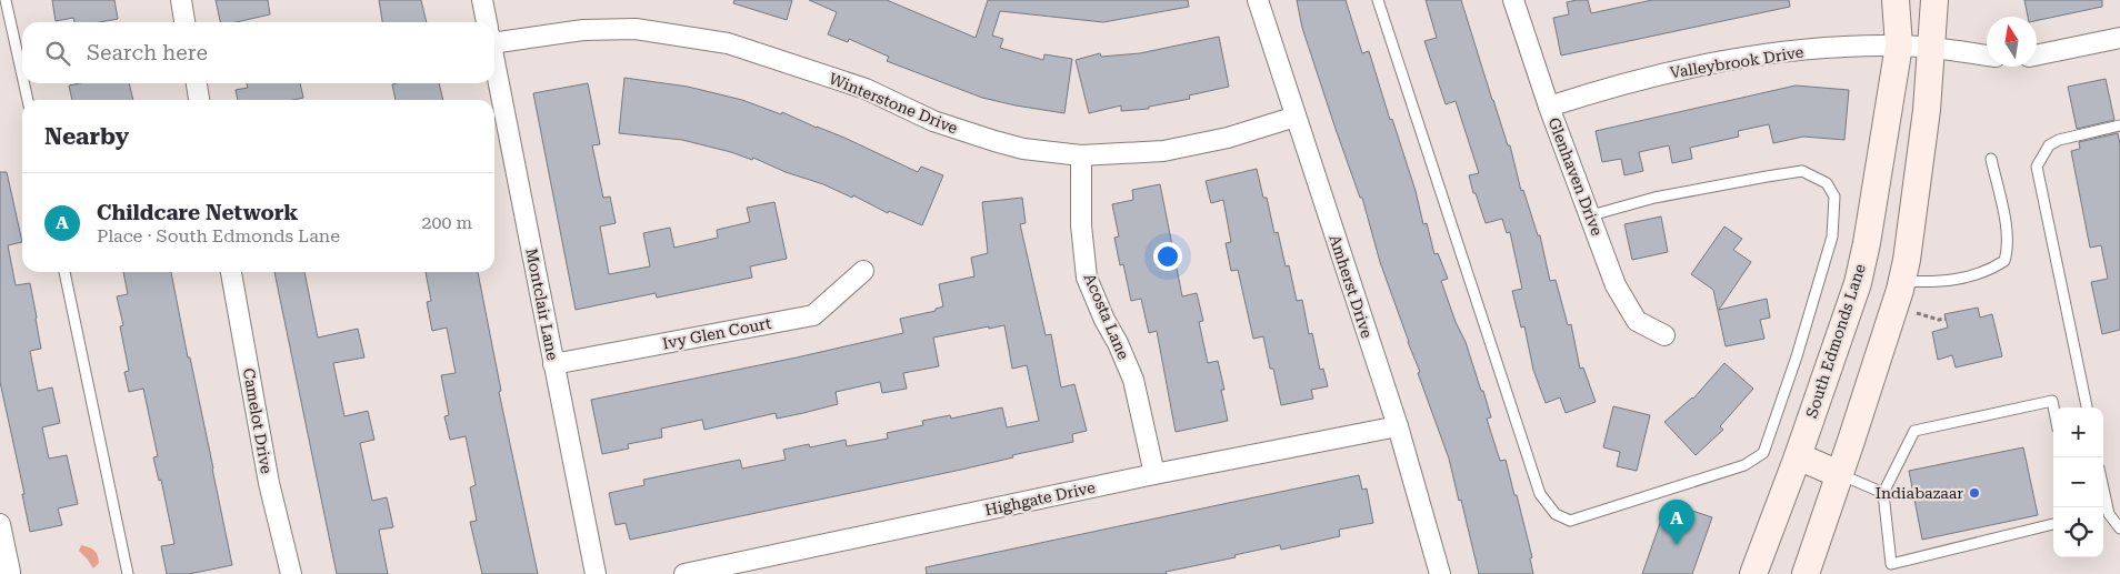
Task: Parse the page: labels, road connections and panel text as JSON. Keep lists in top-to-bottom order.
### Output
{
  "streets": {
    "main road": ["South Edmonds Lane"],
    "street": [
      "Valleybrook Drive",
      "Winterstone Drive",
      "Glenhaven Drive",
      "Amherst Drive",
      "Montclair Lane",
      "Acosta Lane",
      "Ivy Glen Court",
      "Camelot Drive",
      "Highgate Drive"
    ]
  },
  "crossings": [
    ["Valleybrook Drive", "Glenhaven Drive"],
    ["Valleybrook Drive", "South Edmonds Lane"],
    ["Winterstone Drive", "Amherst Drive"],
    ["Winterstone Drive", "Acosta Lane"],
    ["Amherst Drive", "Highgate Drive"],
    ["Montclair Lane", "Ivy Glen Court"],
    ["Acosta Lane", "Highgate Drive"]
  ],
  "places": ["Indiabazaar"],
  "north": "top",
  "page": {
    "search": "Search here",
    "heading": "Nearby",
    "list": [
      {
        "mark": "A",
        "name": "Childcare Network",
        "note": "Place · South Edmonds Lane",
        "value": "200 m"
      }
    ],
    "map_buttons": ["+", "−"],
    "pins": "A"
  }
}
